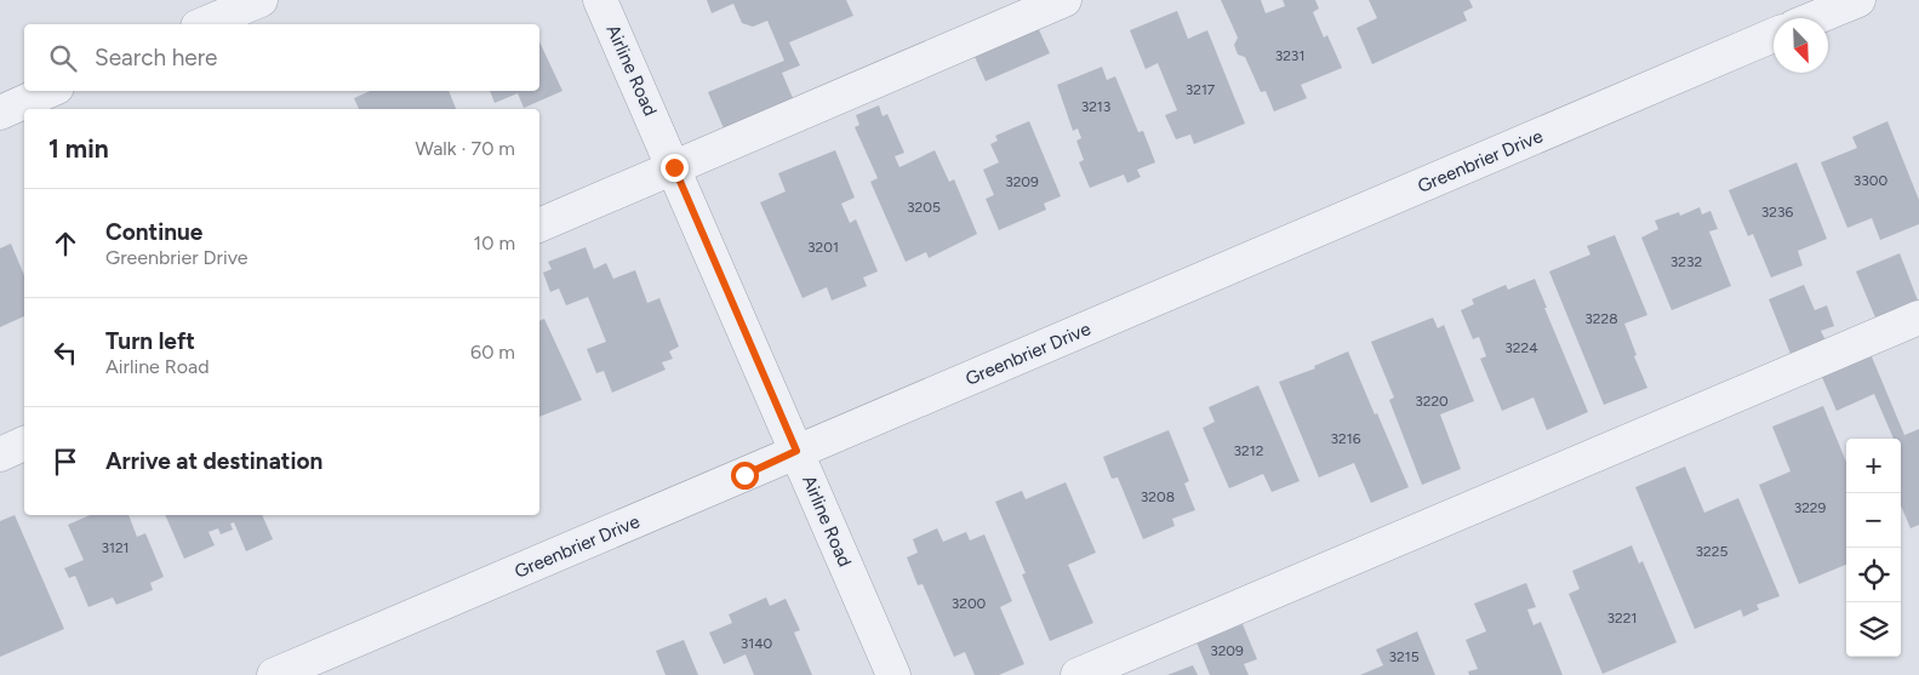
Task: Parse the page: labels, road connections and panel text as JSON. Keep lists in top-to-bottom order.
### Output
{
  "streets": {
    "street": ["Airline Road", "Greenbrier Drive"]
  },
  "crossings": [
    ["Airline Road", "Greenbrier Drive"]
  ],
  "house_numbers": [
    "3231",
    "3217",
    "3213",
    "3300",
    "3209",
    "3205",
    "3236",
    "3201",
    "3232",
    "3228",
    "3224",
    "3220",
    "3216",
    "3212",
    "3208",
    "3229",
    "3121",
    "3225",
    "3200",
    "3221",
    "3140",
    "3209",
    "3215"
  ],
  "north": "bottom right",
  "page": {
    "search": "Search here",
    "heading": ["1 min", "Walk · 70 m"],
    "list": [
      ["Continue", "Greenbrier Drive", "10 m"],
      ["Turn left", "Airline Road", "60 m"],
      "Arrive at destination"
    ],
    "map_buttons": ["+", "−"]
  }
}
